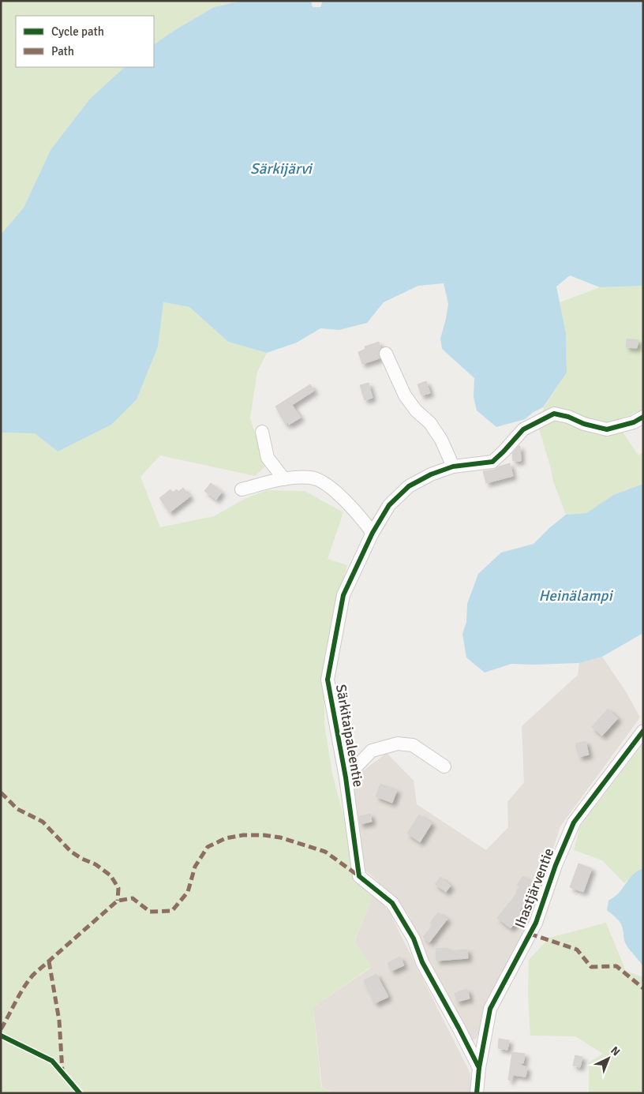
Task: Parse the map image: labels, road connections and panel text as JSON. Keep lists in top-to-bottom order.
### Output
{
  "streets": {
    "street": ["Särkitaipaleentie", "Ihastjärventie"]
  },
  "crossings": [
    ["Särkitaipaleentie", "Ihastjärventie"]
  ],
  "water": ["Särkijärvi", "Heinälampi"],
  "legend": ["Cycle path", "Path"],
  "north": "top right"
}
